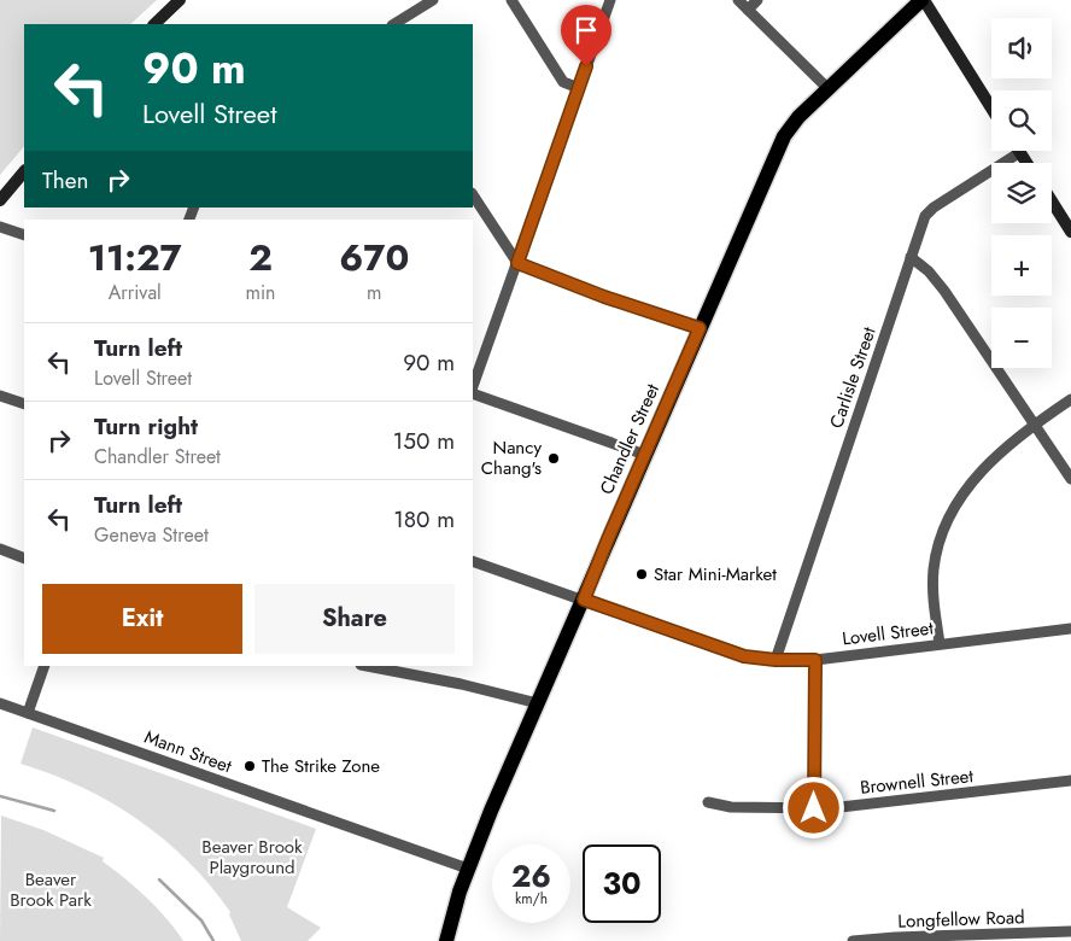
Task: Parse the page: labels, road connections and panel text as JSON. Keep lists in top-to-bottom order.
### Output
{
  "streets": {
    "main road": ["Chandler Street"],
    "street": [
      "Carlisle Street",
      "Lovell Street",
      "Mann Street",
      "Brownell Street",
      "Longfellow Road"
    ]
  },
  "crossings": [
    ["Carlisle Street", "Lovell Street"],
    ["Chandler Street", "Lovell Street"],
    ["Chandler Street", "Mann Street"]
  ],
  "parks": ["Beaver Brook Playground", "Beaver Brook Park"],
  "places": ["Nancy Chang's", "Star Mini-Market", "The Strike Zone"],
  "page": {
    "map_buttons": ["+", "−"],
    "turn": ["90 m", "Lovell Street"],
    "then": "Then",
    "eta": [
      "11:27",
      "Arrival",
      "2",
      "min",
      "670",
      "m"
    ],
    "list": [
      {
        "name": "Turn left",
        "note": "Lovell Street",
        "value": "90 m"
      },
      {
        "name": "Turn right",
        "note": "Chandler Street",
        "value": "150 m"
      },
      {
        "name": "Turn left",
        "note": "Geneva Street",
        "value": "180 m"
      }
    ],
    "buttons": ["Exit", "Share"],
    "speed": "26 km/h",
    "limit": "30"
  }
}
